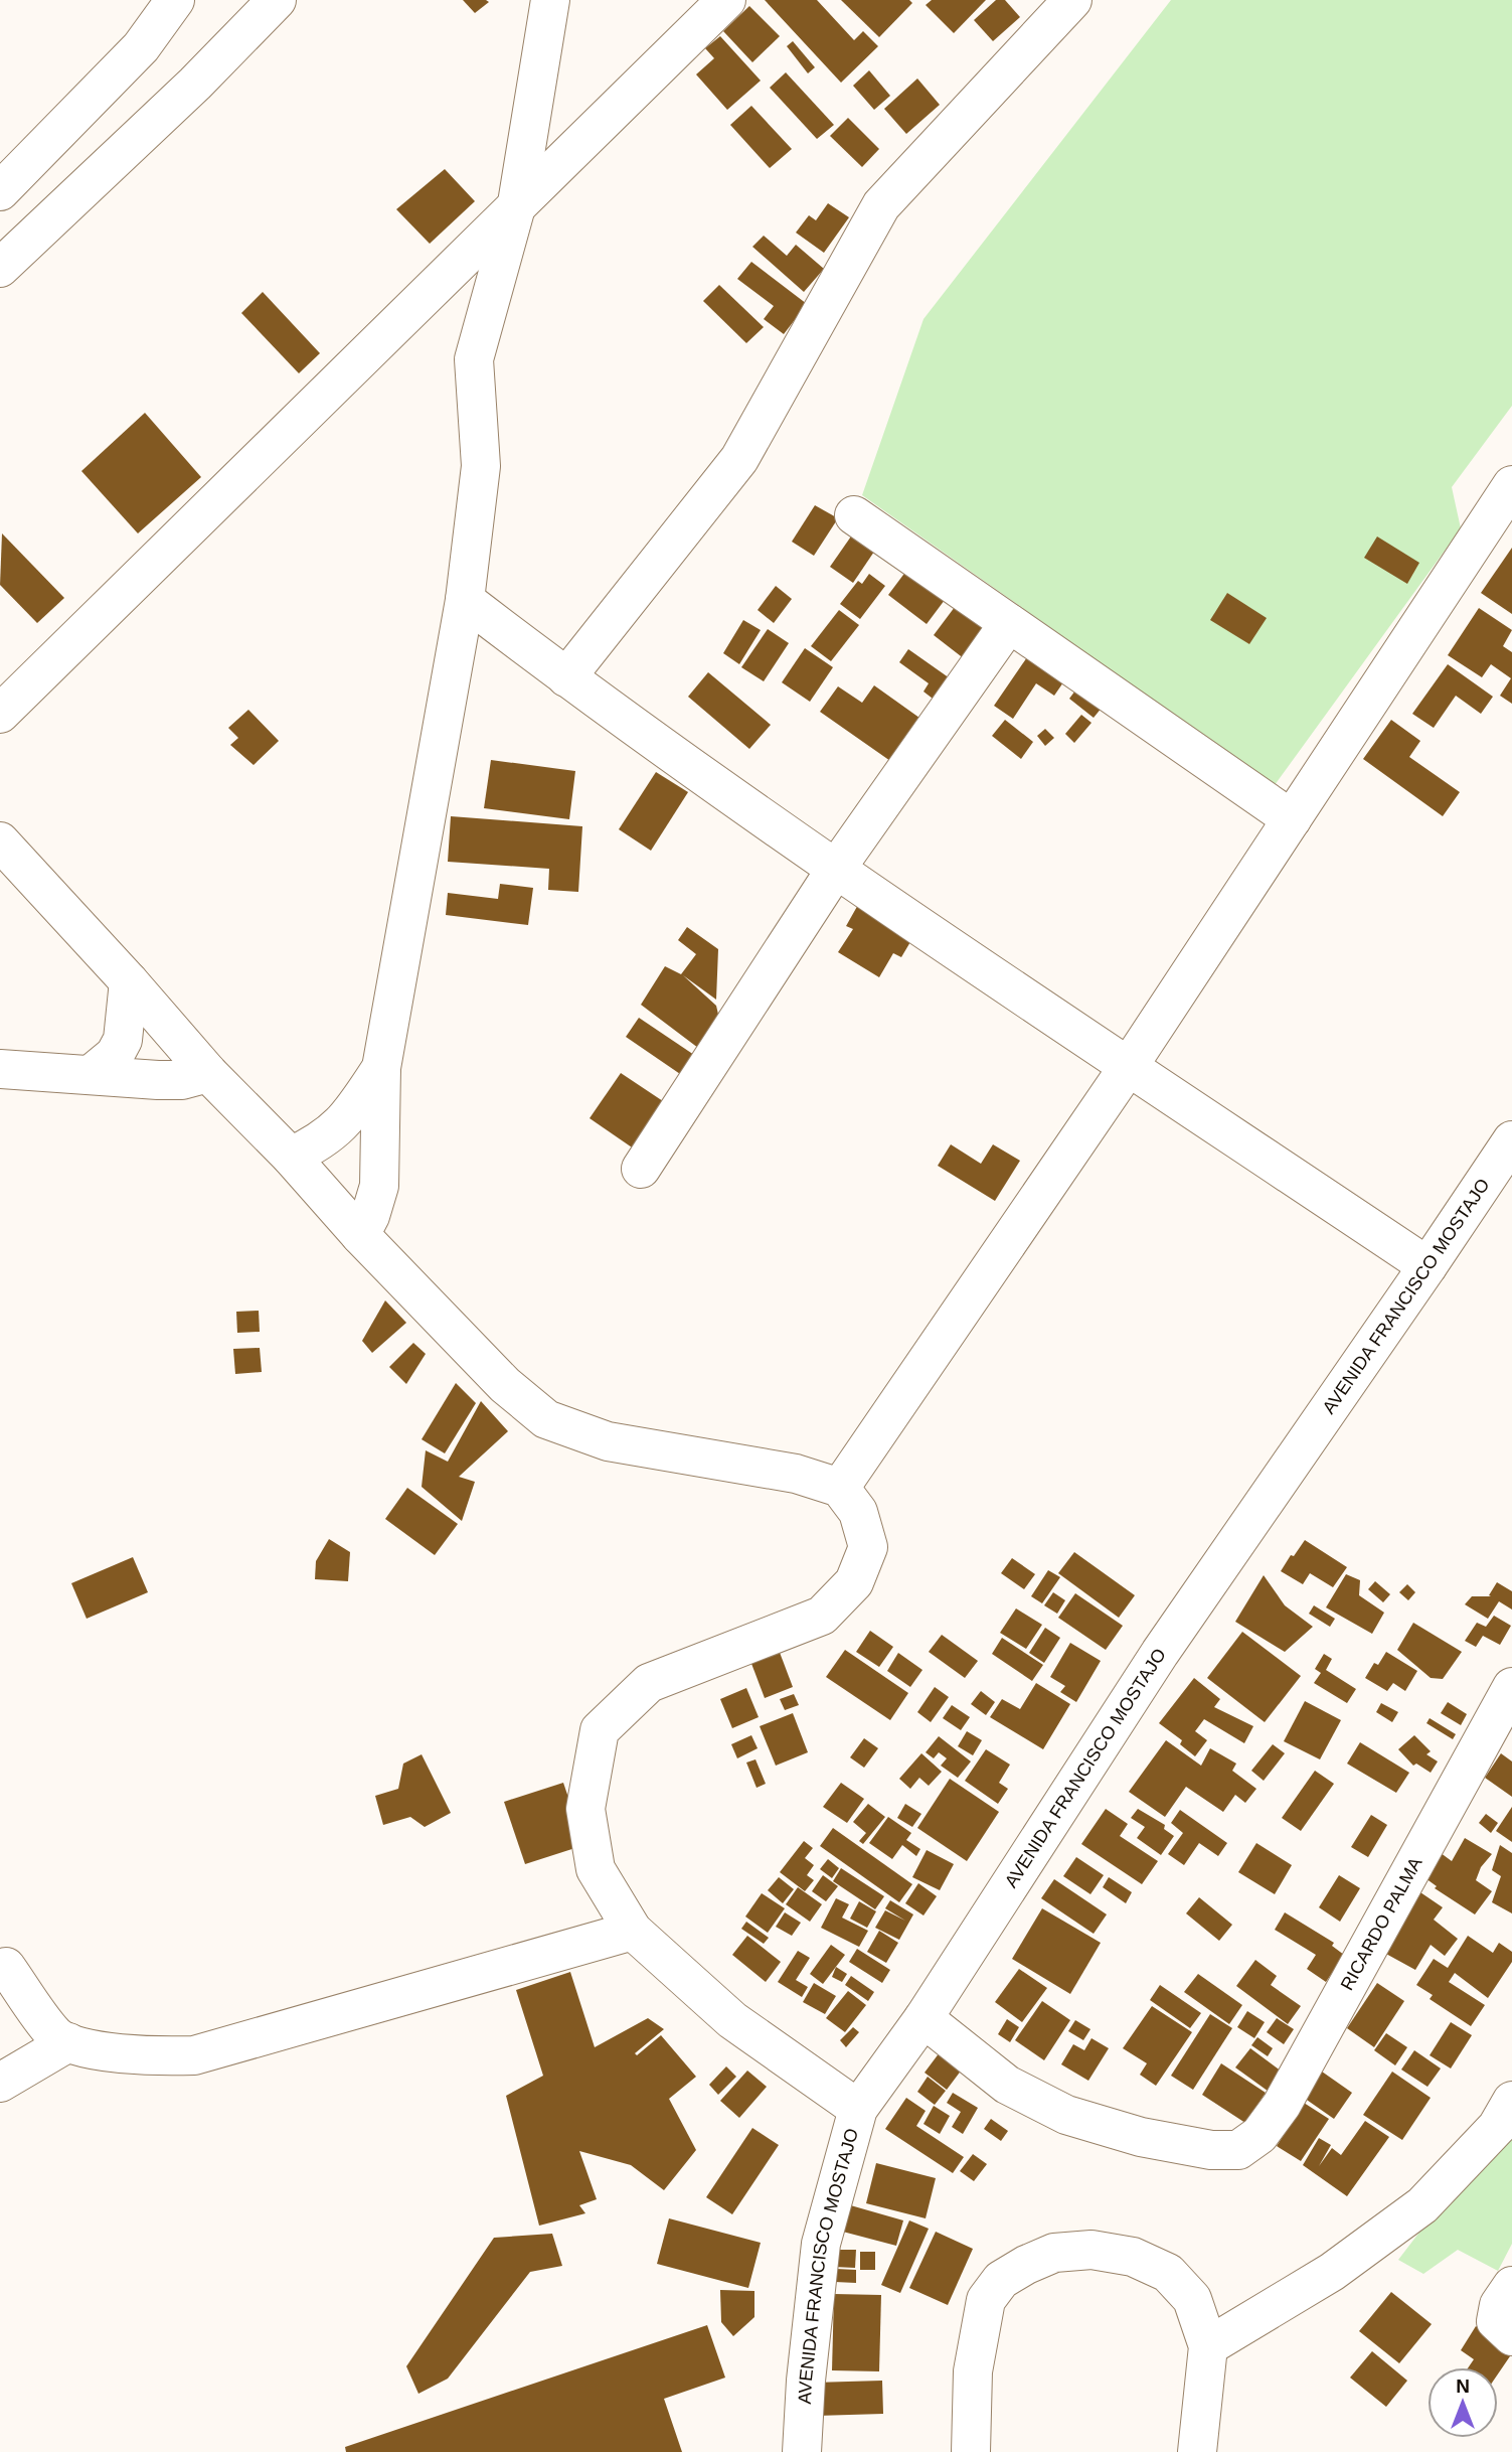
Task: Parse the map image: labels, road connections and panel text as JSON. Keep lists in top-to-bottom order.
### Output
{
  "streets": {
    "street": ["AVENIDA FRANCISCO MOSTAJO", "RICARDO PALMA"]
  },
  "crossings": [
    ["AVENIDA FRANCISCO MOSTAJO", "RICARDO PALMA"]
  ],
  "north": "top"
}
